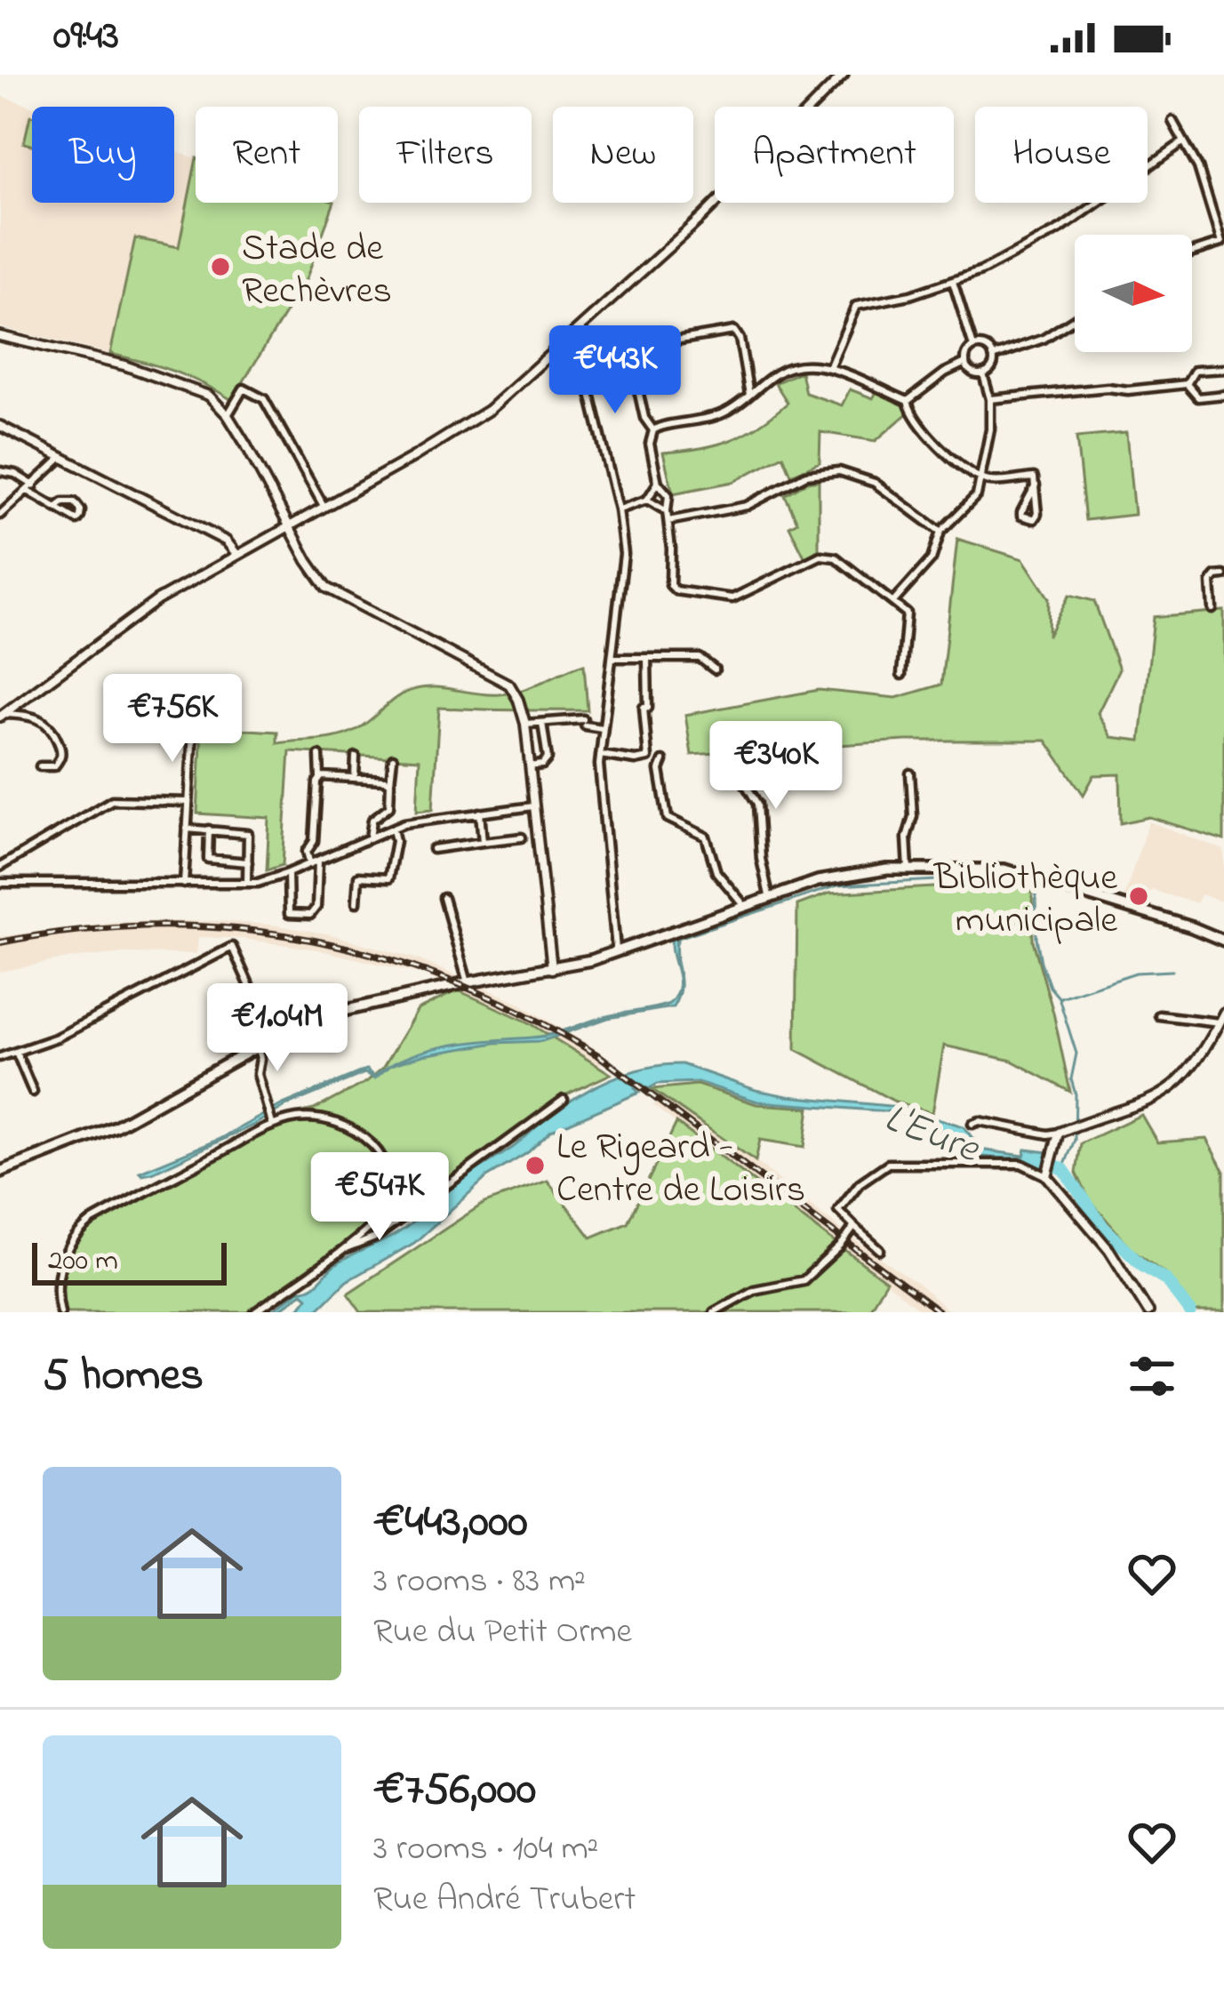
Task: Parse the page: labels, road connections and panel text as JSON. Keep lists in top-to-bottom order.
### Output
{
  "water": ["L'Eure"],
  "places": ["Stade de Rechèvres", "Bibliothèque municipale", "Le Rigeard - Centre de Loisirs"],
  "scale_bar": "200 m",
  "north": "right",
  "page": {
    "status": "09:43",
    "chip": [
      "Buy",
      "Rent",
      "Filters",
      "New",
      "Apartment",
      "House"
    ],
    "price": [
      "€443K",
      "€756K",
      "€340K",
      "€1.04M",
      "€547K"
    ],
    "scale": "200 m",
    "heading": "5 homes",
    "list": [
      {
        "name": "€443,000",
        "note": "3 rooms · 83 m² · Rue du Petit Orme"
      },
      {
        "name": "€756,000",
        "note": "3 rooms · 104 m² · Rue André Trubert"
      }
    ]
  }
}
